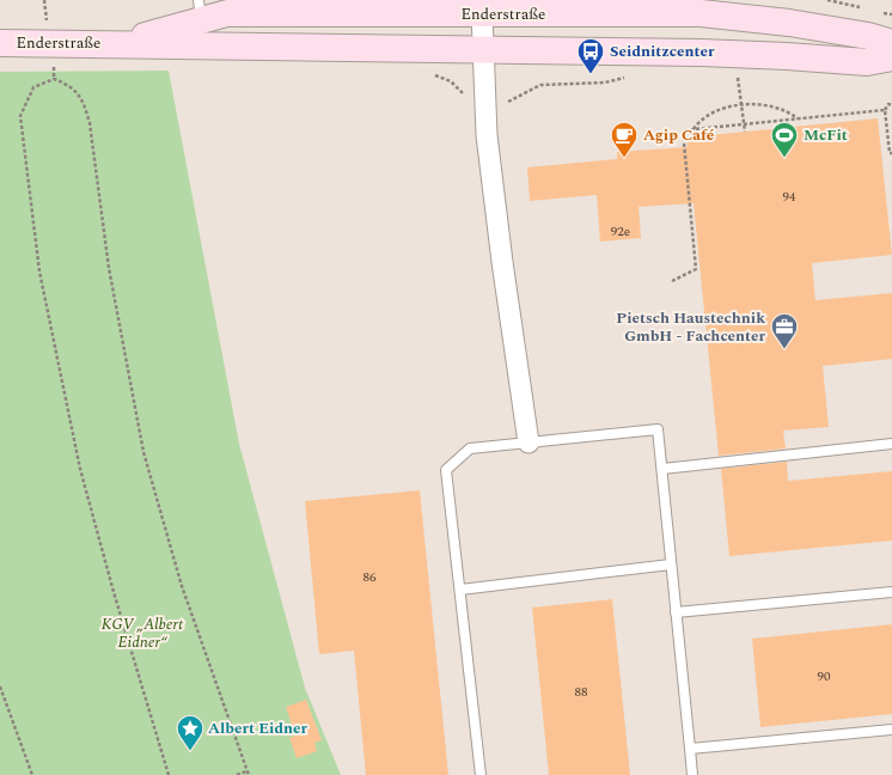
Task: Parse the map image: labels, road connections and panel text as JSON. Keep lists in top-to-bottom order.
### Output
{
  "streets": {
    "main road": ["Enderstraße"]
  },
  "parks": ["KGV „Albert Eidner“"],
  "places": {
    "bus stop": ["Seidnitzcenter"],
    "cafe": ["Agip Café"],
    "sports": ["McFit"],
    "office": ["Pietsch Haustechnik GmbH - Fachcenter"],
    "place": ["Albert Eidner"]
  },
  "house_numbers": [
    "94",
    "92e",
    "86",
    "90",
    "88"
  ]
}
